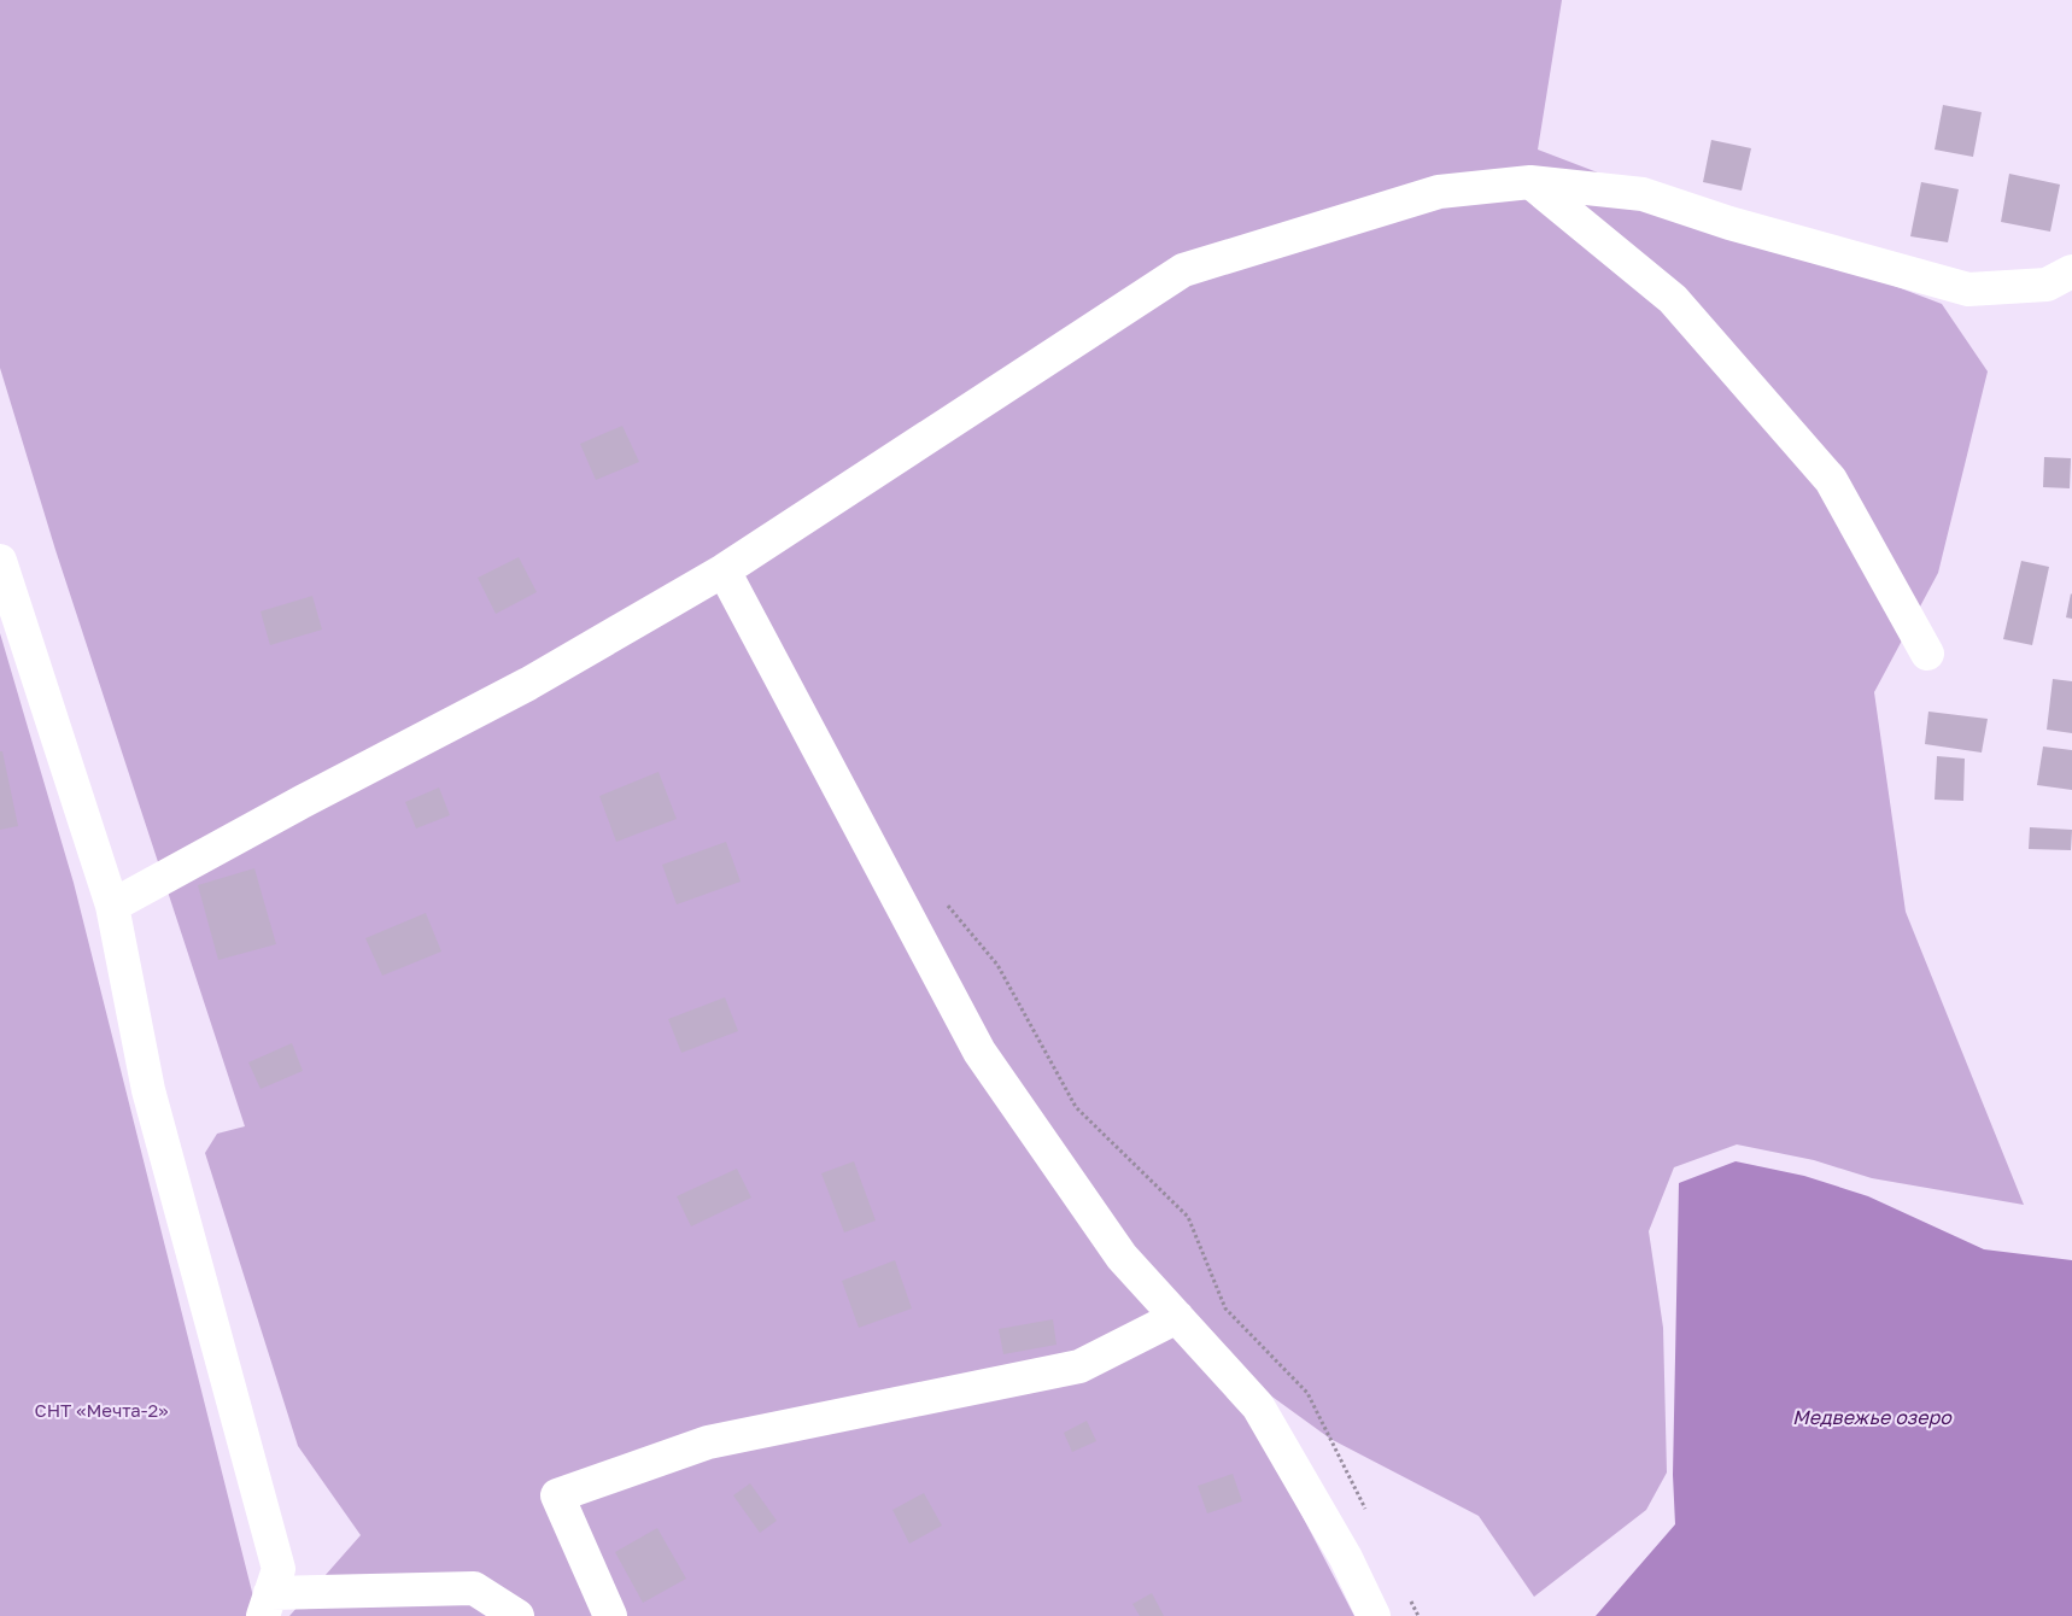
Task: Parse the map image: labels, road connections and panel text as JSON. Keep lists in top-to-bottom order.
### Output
{
  "water": ["Медвежье озеро"],
  "parks": ["СНТ «Мечта-2»"]
}
